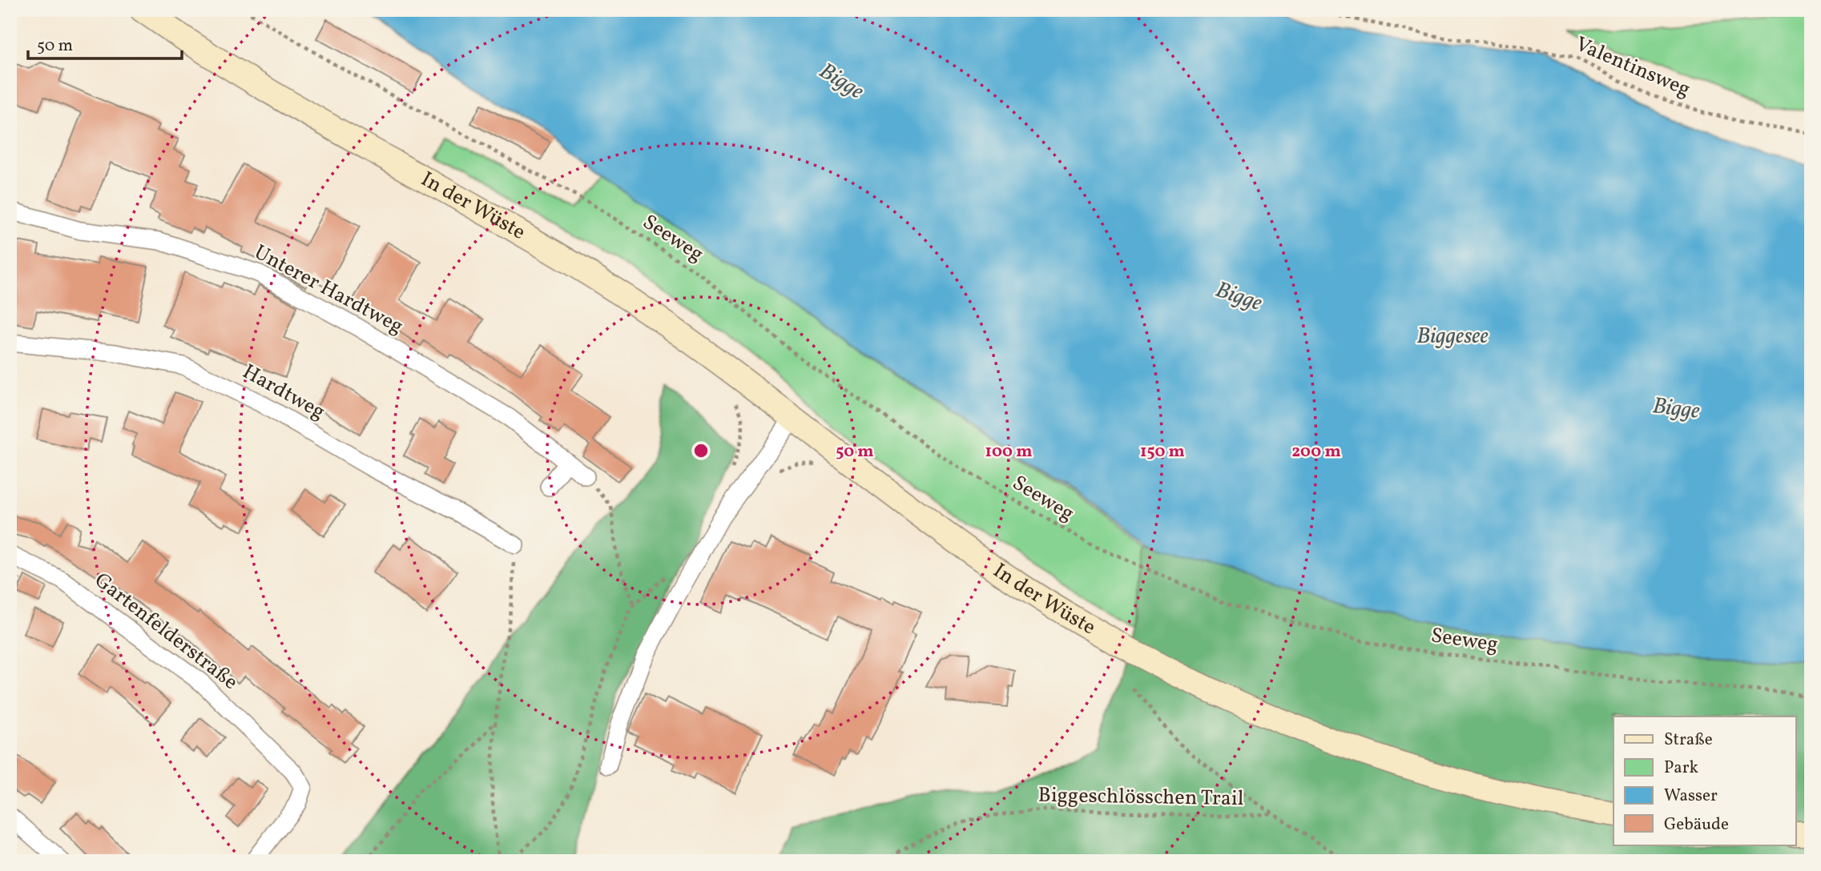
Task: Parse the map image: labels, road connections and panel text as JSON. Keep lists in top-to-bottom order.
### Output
{
  "streets": {
    "main road": ["In der Wüste"],
    "street": ["Unterer Hardtweg", "Hardtweg", "Gartenfelderstraße"],
    "path": ["Valentinsweg", "Seeweg", "Biggeschlösschen Trail"]
  },
  "water": ["Bigge", "Biggesee"],
  "legend": [
    "Straße",
    "Park",
    "Wasser",
    "Gebäude"
  ],
  "scale_bar": "50 m",
  "rings": [
    "50 m",
    "100 m",
    "150 m",
    "200 m"
  ]
}
